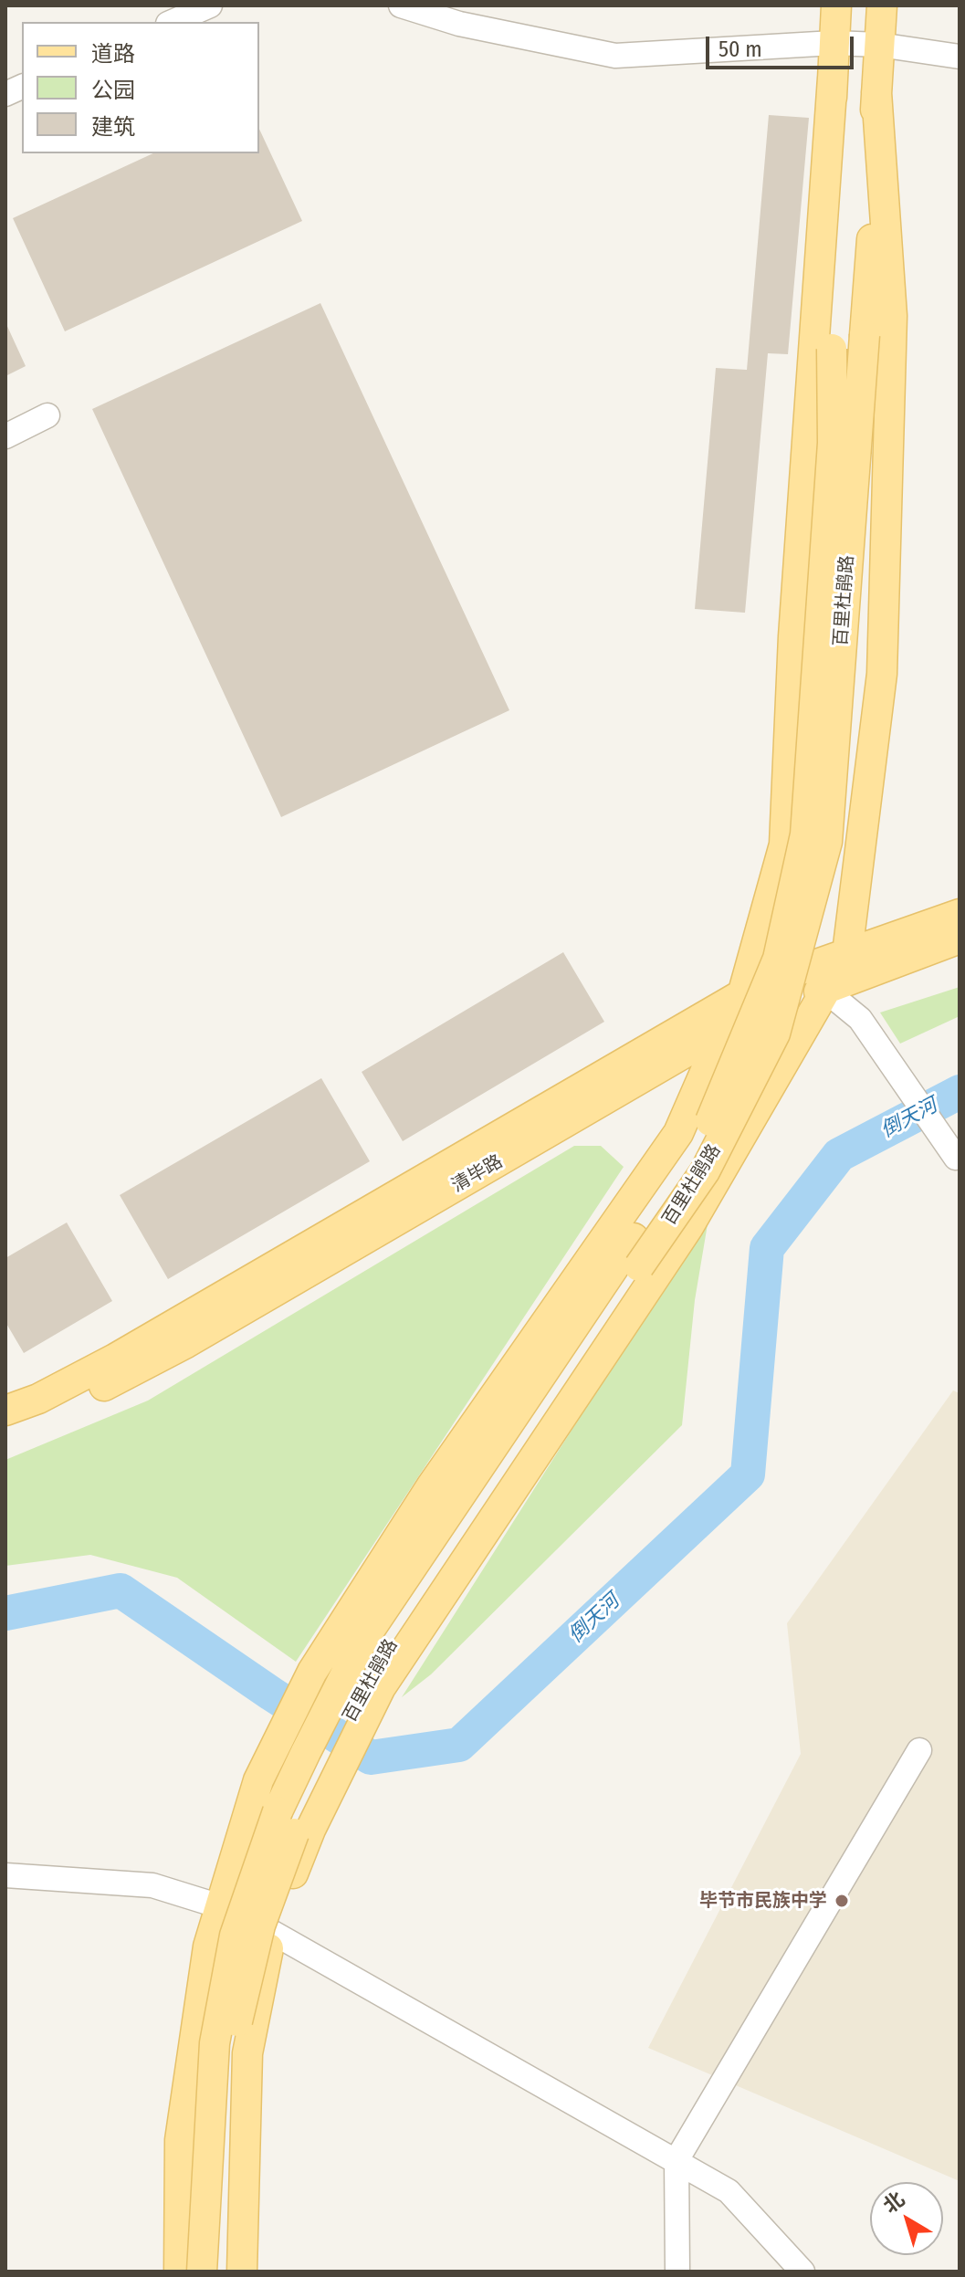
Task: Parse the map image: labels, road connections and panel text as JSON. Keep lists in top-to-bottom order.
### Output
{
  "streets": {
    "main road": ["百里杜鹃路", "清毕路"]
  },
  "water": ["倒天河"],
  "places": ["毕节市民族中学"],
  "legend": ["道路", "公园", "建筑"],
  "scale_bar": "50 m",
  "north": "top left"
}
